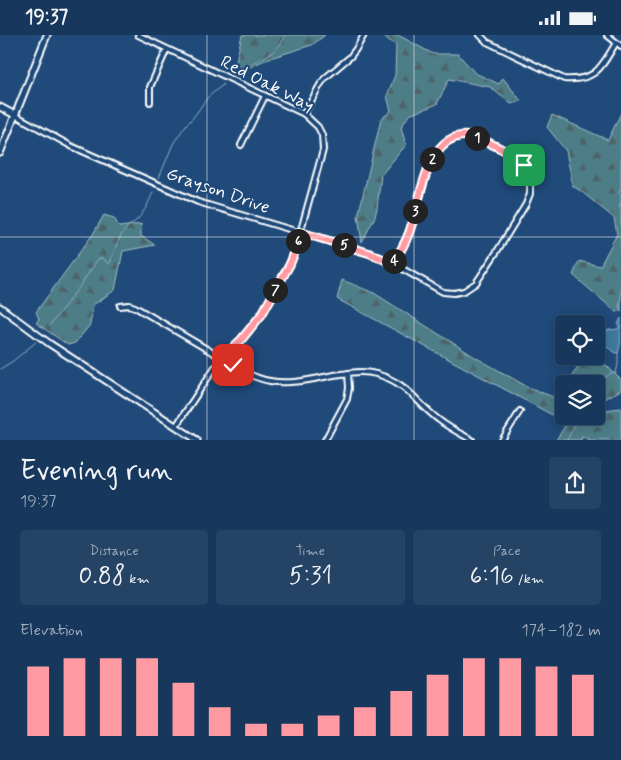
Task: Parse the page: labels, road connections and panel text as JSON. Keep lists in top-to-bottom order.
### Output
{
  "streets": {
    "street": ["Red Oak Way", "Grayson Drive"]
  },
  "crossings": [
    ["Red Oak Way", "Grayson Drive"]
  ],
  "page": {
    "status": "19:37",
    "pins": [
      "1",
      "2",
      "3",
      "6",
      "5",
      "4",
      "7"
    ],
    "heading": ["Evening run", "19:37"],
    "stats": [
      ["Distance", "0.88 km"],
      ["Time", "5:31"],
      ["Pace", "6:16 /km"]
    ],
    "chart": ["Elevation", "174–182 m"]
  }
}
